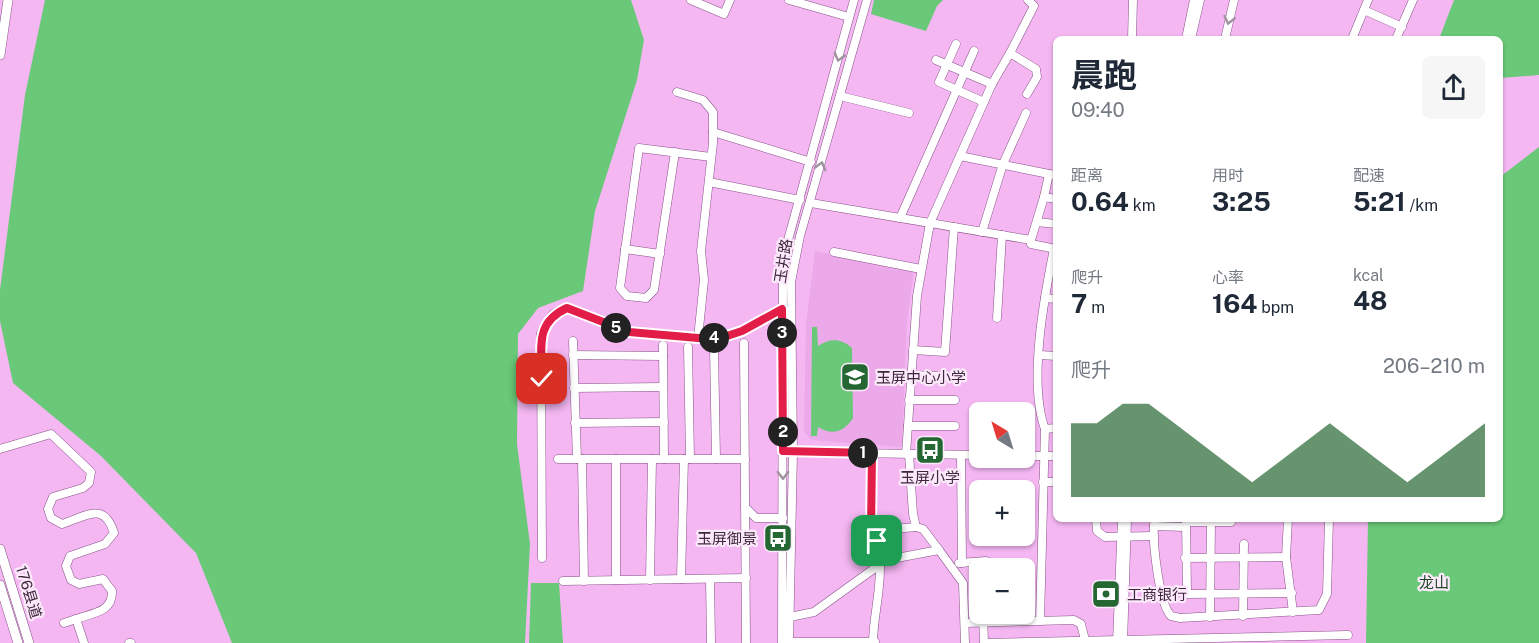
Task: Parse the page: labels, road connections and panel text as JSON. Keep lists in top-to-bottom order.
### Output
{
  "streets": {
    "main road": ["176县道"],
    "street": ["玉井路"]
  },
  "parks": ["龙山"],
  "places": {
    "school or university": ["玉屏中心小学"],
    "bus stop": ["玉屏小学", "玉屏御景"],
    "bank": ["工商银行"]
  },
  "north": "top left",
  "page": {
    "heading": ["晨跑", "09:40"],
    "stats": [
      ["距离", "0.64 km"],
      ["用时", "3:25"],
      ["配速", "5:21 /km"],
      ["爬升", "7 m"],
      ["心率", "164 bpm"],
      ["kcal", "48"]
    ],
    "pins": [
      "5",
      "3",
      "4",
      "2",
      "1"
    ],
    "chart": ["爬升", "206–210 m"],
    "map_buttons": ["+", "−"]
  }
}
